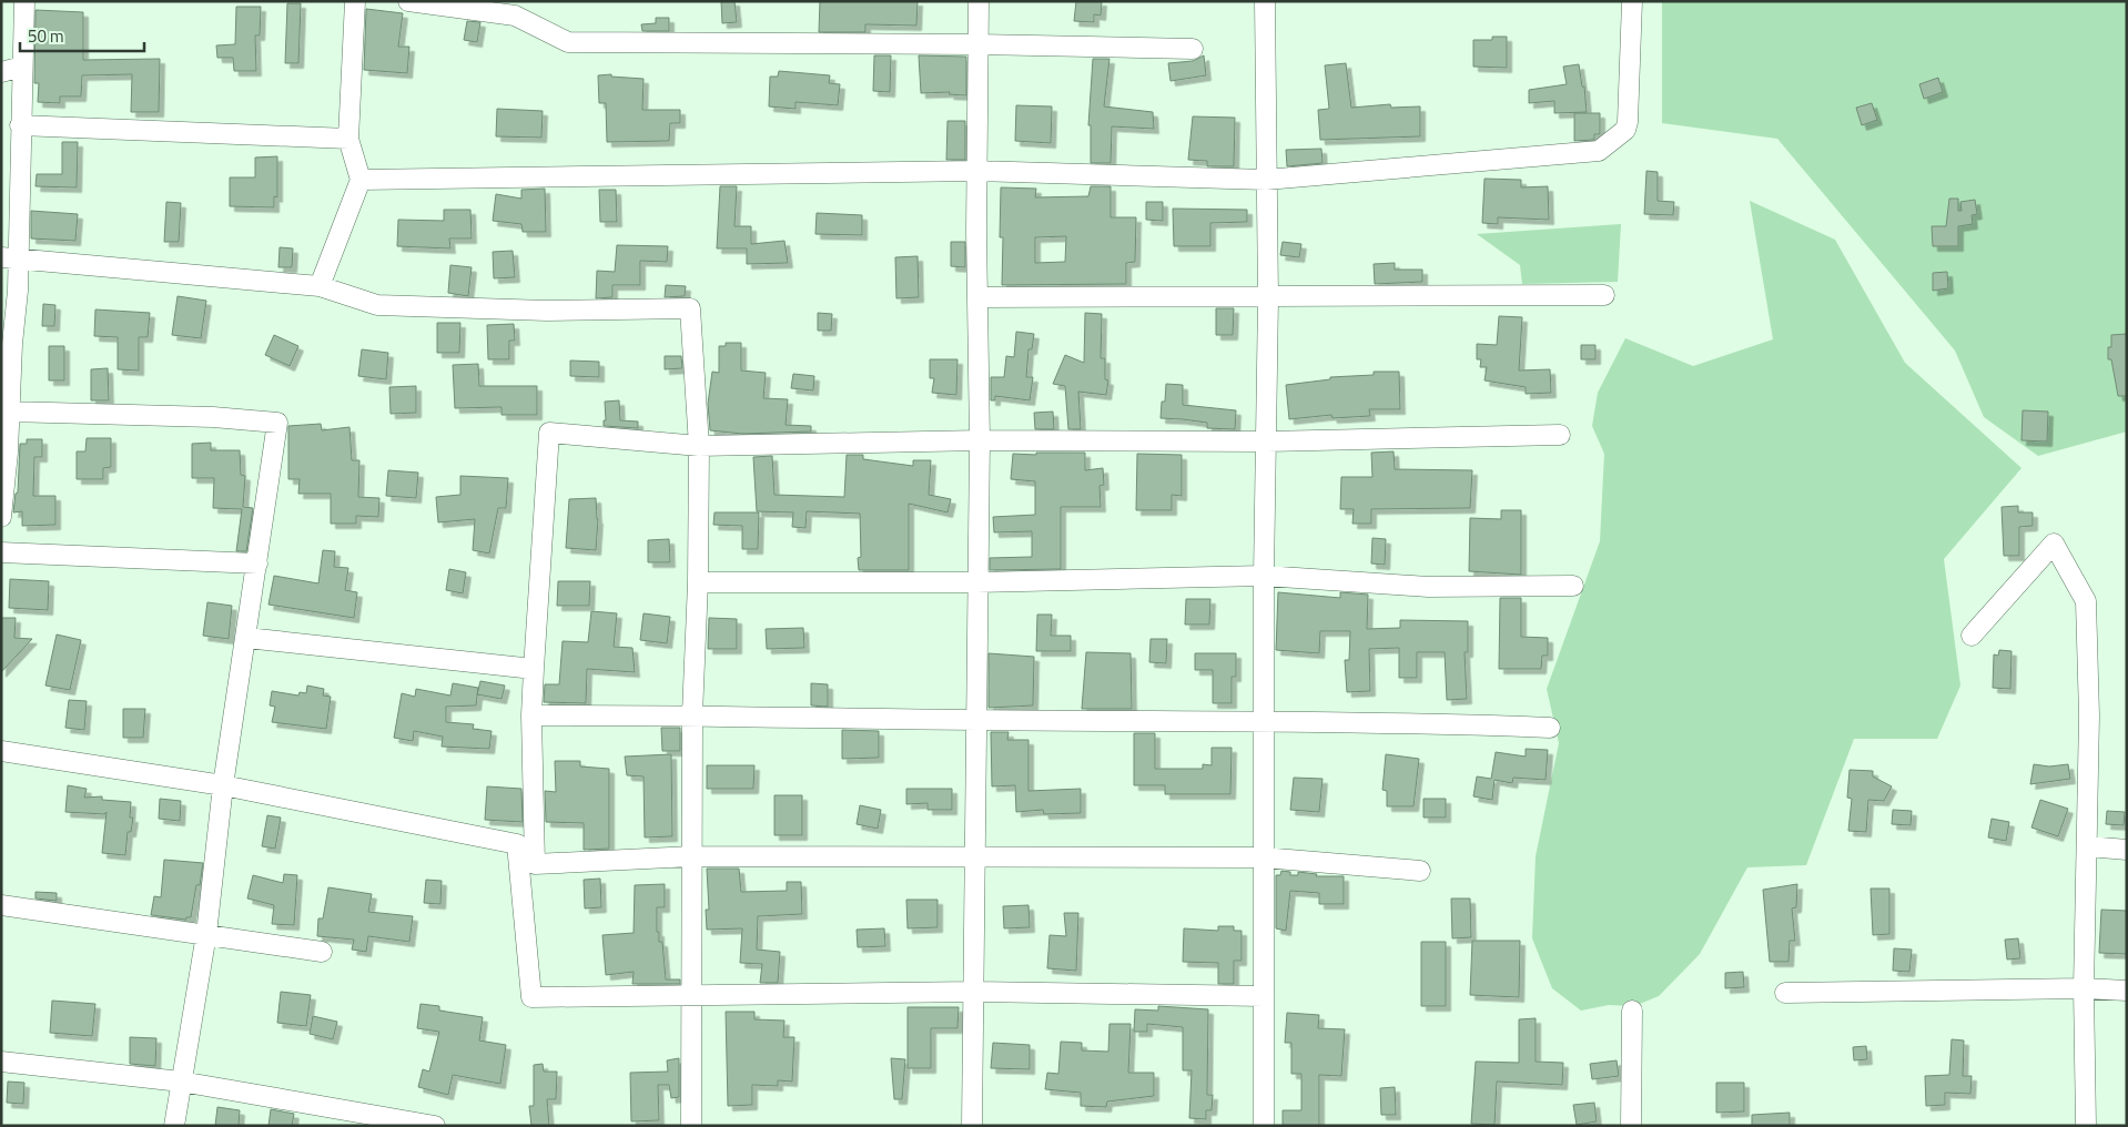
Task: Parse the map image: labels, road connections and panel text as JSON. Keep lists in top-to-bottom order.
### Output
{
  "scale_bar": "50 m"
}
